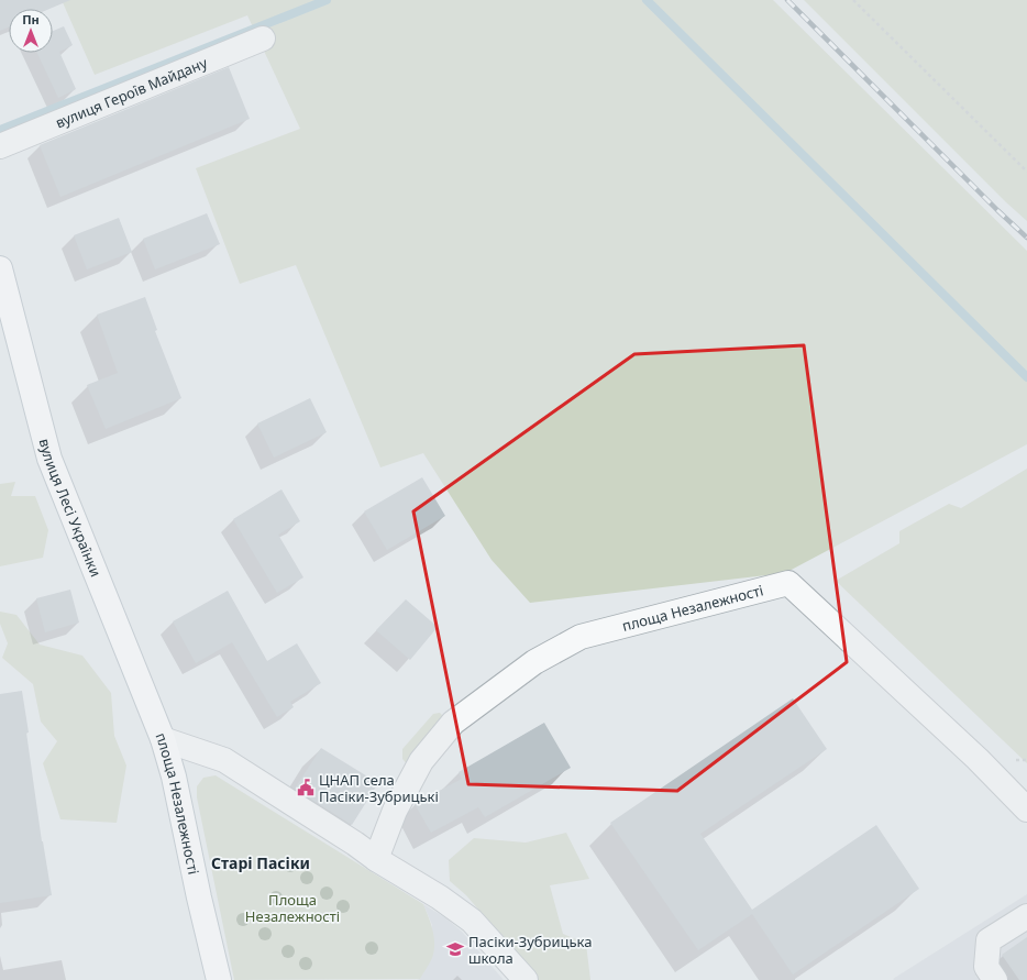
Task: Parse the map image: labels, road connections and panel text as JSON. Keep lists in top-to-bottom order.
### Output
{
  "streets": {
    "main road": ["вулиця Лесі Українки", "площа Незалежності"],
    "street": ["вулиця Героїв Майдану"]
  },
  "crossings": [
    ["вулиця Лесі Українки", "площа Незалежності"]
  ],
  "districts": ["Старі Пасіки"],
  "parks": ["Площа Незалежності"],
  "places": {
    "public building": ["ЦНАП села Пасіки-Зубрицькі"],
    "school or university": ["Пасіки-Зубрицька школа"]
  },
  "north": "top"
}
